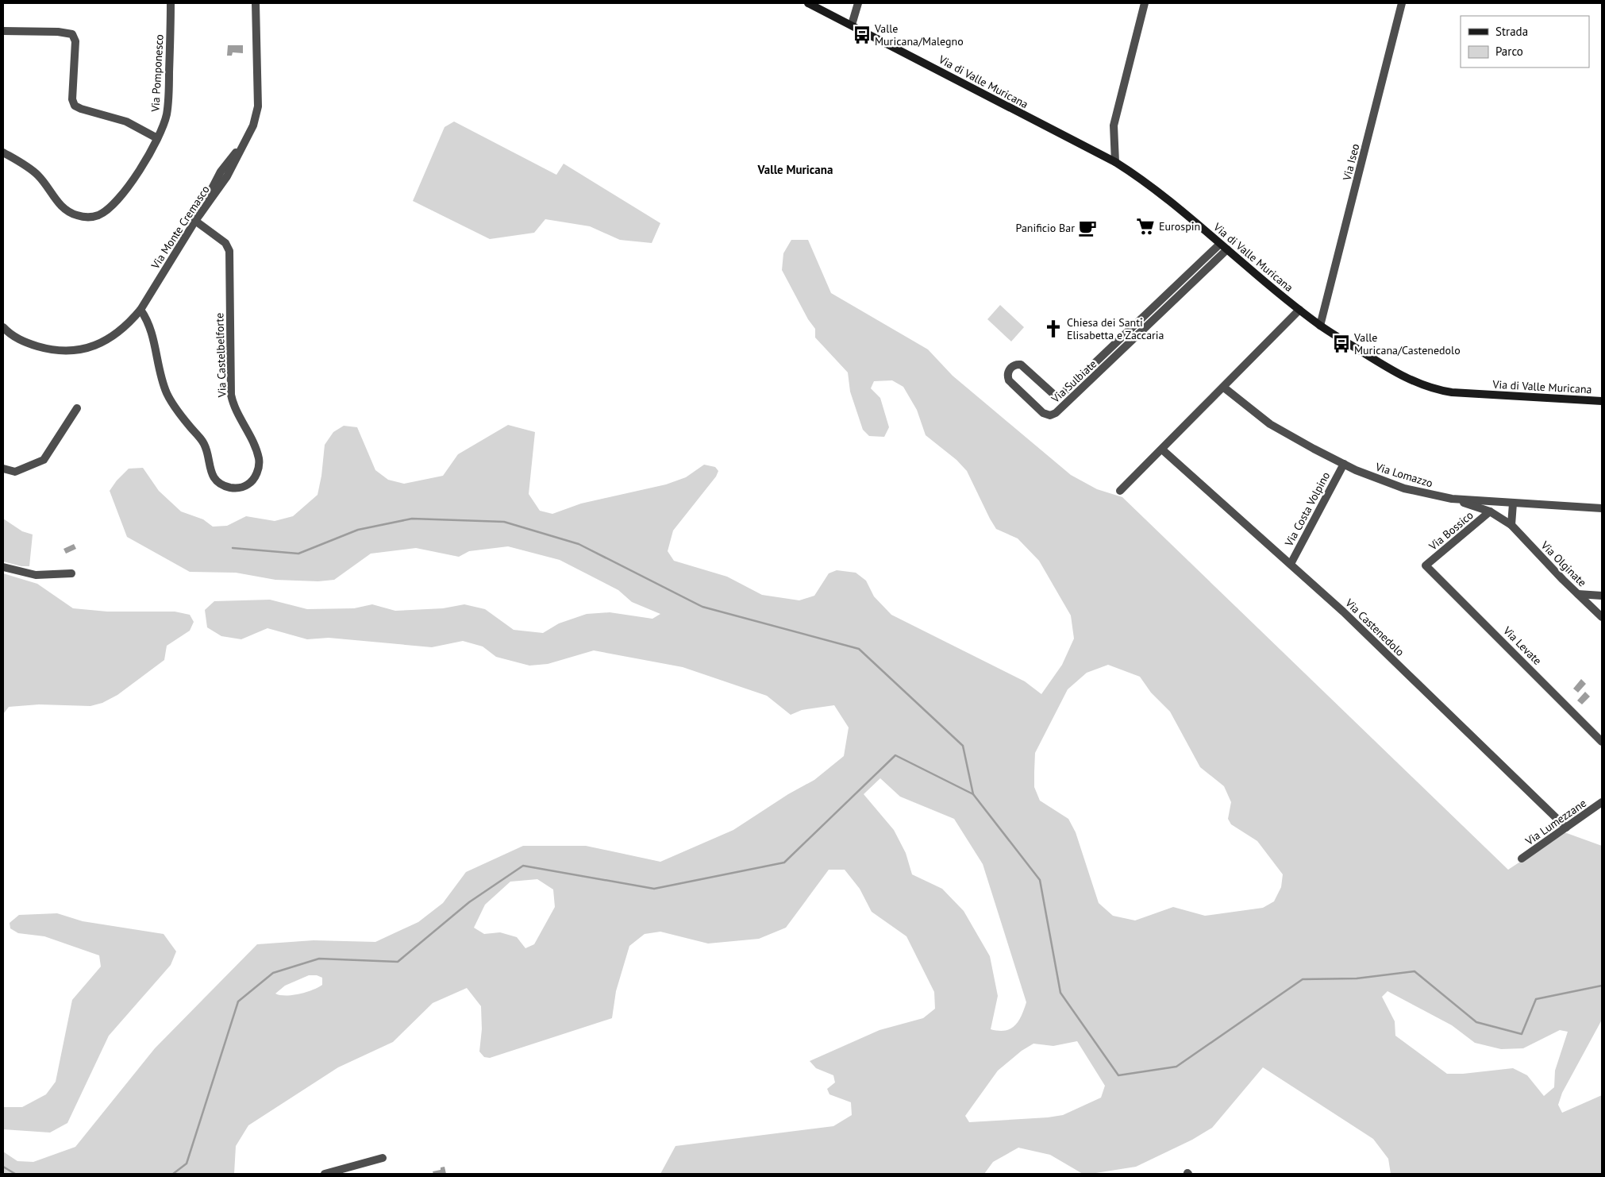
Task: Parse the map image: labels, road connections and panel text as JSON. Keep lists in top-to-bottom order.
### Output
{
  "streets": {
    "street": [
      "Via Pomponesco",
      "Via di Valle Muricana",
      "Via Iseo",
      "Via Monte Cremasco",
      "Via Castelbelforte",
      "Via Sulbiate",
      "Via Lomazzo",
      "Via Costa Volpino",
      "Via Bossico",
      "Via Olginate",
      "Via Castenedolo",
      "Via Levate",
      "Via Lumezzane"
    ]
  },
  "crossings": [
    ["Via di Valle Muricana", "Via Iseo"],
    ["Via di Valle Muricana", "Via Sulbiate"],
    ["Via Monte Cremasco", "Via Castelbelforte"],
    ["Via Lomazzo", "Via Costa Volpino"],
    ["Via Lomazzo", "Via Olginate"],
    ["Via Costa Volpino", "Via Castenedolo"],
    ["Via Bossico", "Via Olginate"],
    ["Via Bossico", "Via Levate"],
    ["Via Castenedolo", "Via Lumezzane"]
  ],
  "districts": ["Valle Muricana"],
  "places": {
    "bus stop": ["Valle Muricana/Malegno", "Valle Muricana/Castenedolo"],
    "supermarket": ["Eurospin"],
    "cafe": ["Panificio Bar"],
    "church": ["Chiesa dei Santi Elisabetta e Zaccaria"]
  },
  "legend": ["Strada", "Parco"]
}
